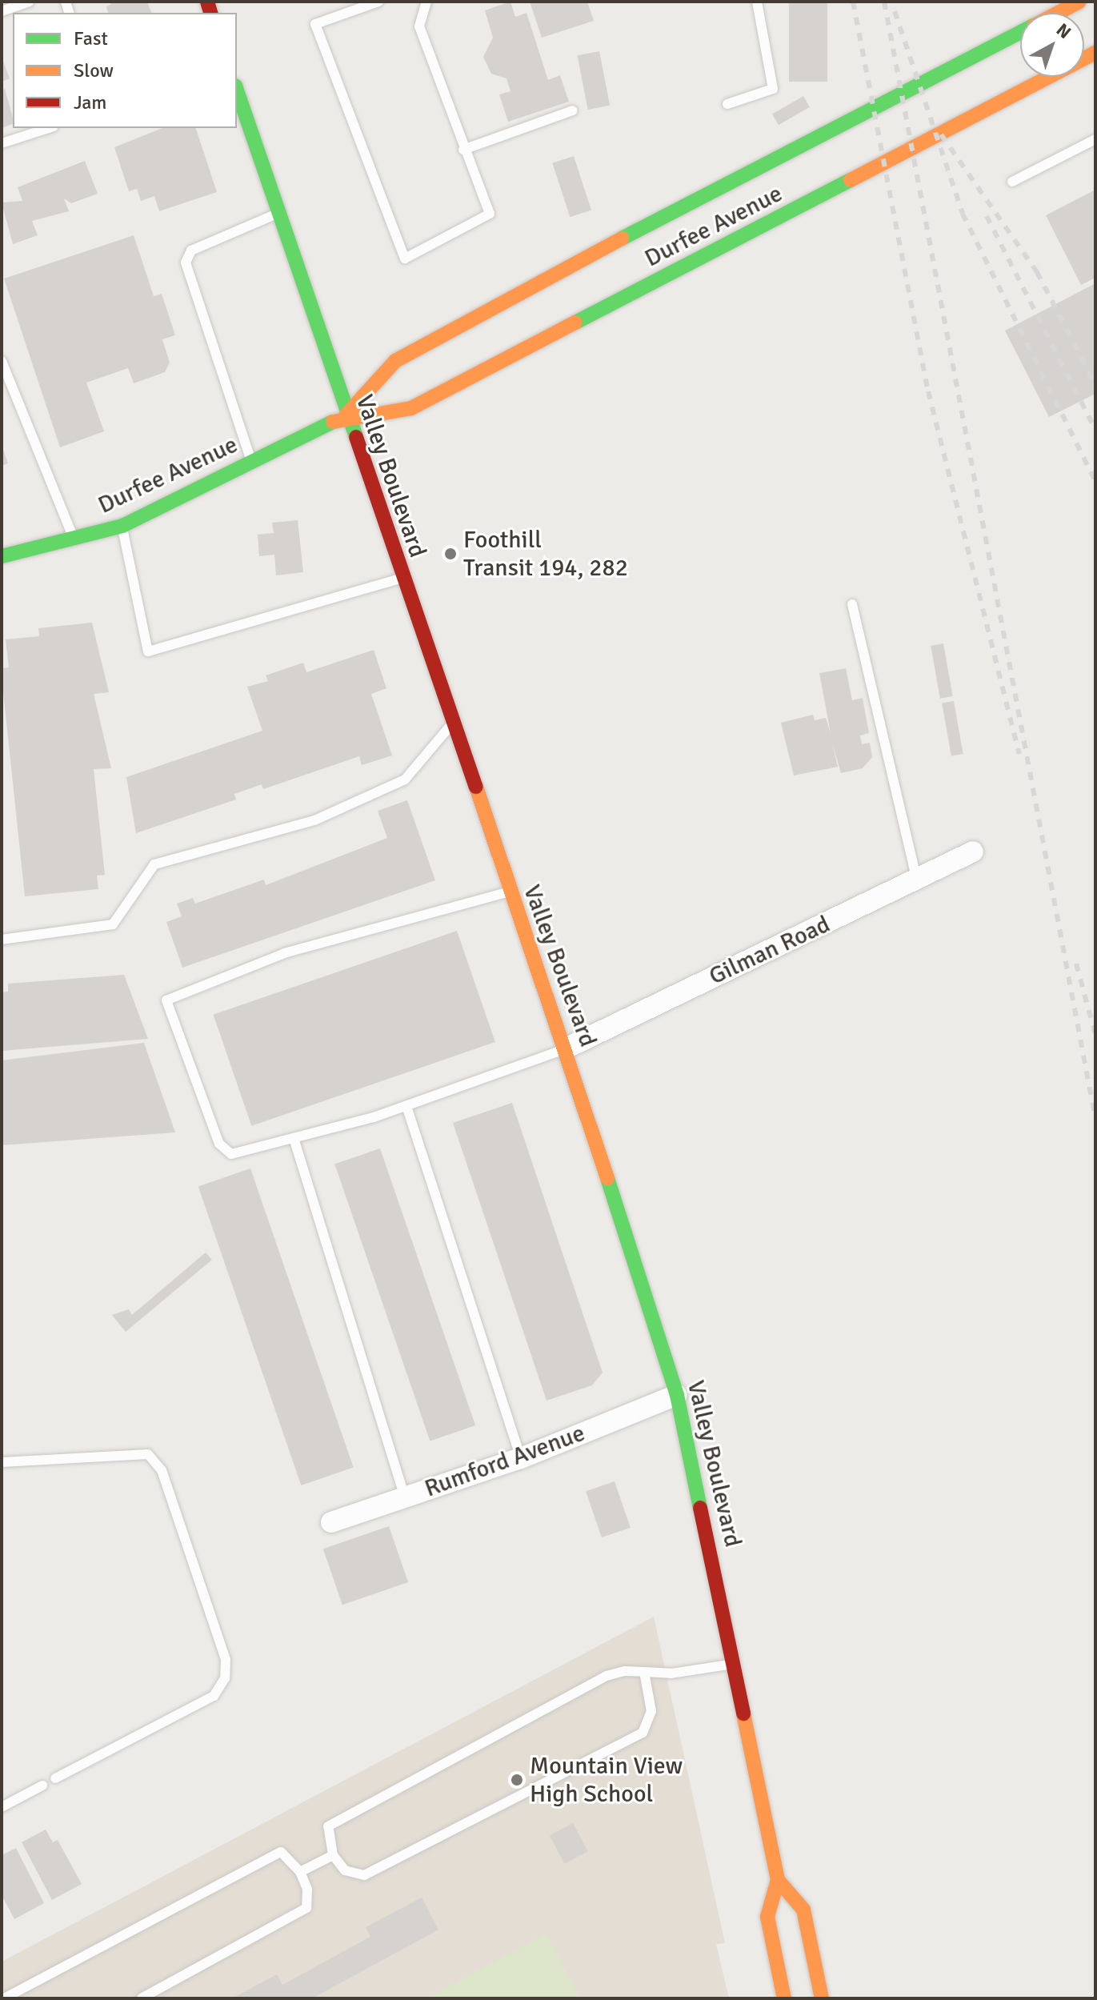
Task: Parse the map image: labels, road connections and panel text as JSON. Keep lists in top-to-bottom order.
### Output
{
  "streets": {
    "main road": ["Durfee Avenue", "Valley Boulevard"],
    "street": ["Gilman Road", "Rumford Avenue"]
  },
  "crossings": [
    ["Durfee Avenue", "Valley Boulevard"],
    ["Valley Boulevard", "Gilman Road"],
    ["Valley Boulevard", "Rumford Avenue"]
  ],
  "places": ["Foothill Transit 194, 282", "Mountain View High School"],
  "legend": ["Fast", "Slow", "Jam"],
  "north": "top right"
}
